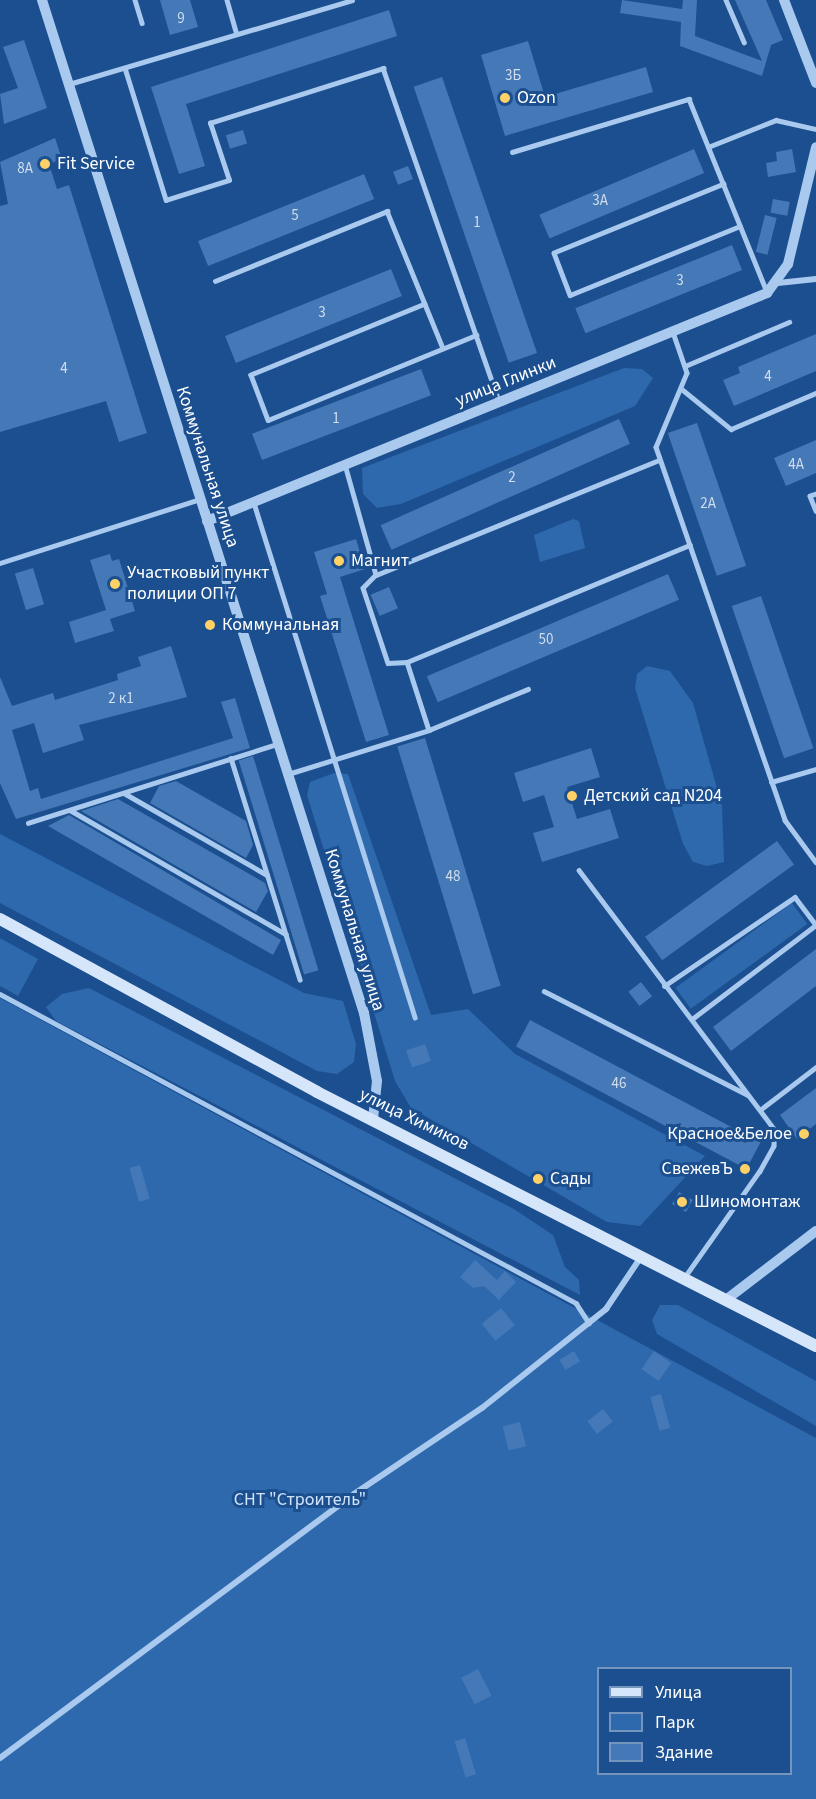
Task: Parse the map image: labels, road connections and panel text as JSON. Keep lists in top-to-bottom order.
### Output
{
  "streets": {
    "main road": ["улица Химиков"],
    "street": ["улица Глинки", "Коммунальная улица"]
  },
  "crossings": [
    ["улица Глинки", "Коммунальная улица"],
    ["Коммунальная улица", "улица Химиков"]
  ],
  "parks": ["СНТ \"Строитель\""],
  "places": [
    "Ozon",
    "Fit Service",
    "Магнит",
    "Участковый пункт полиции ОП 7",
    "Коммунальная",
    "Детский сад N204",
    "Красное&Белое",
    "СвежевЪ",
    "Сады",
    "Шиномонтаж"
  ],
  "house_numbers": [
    "9",
    "3Б",
    "8А",
    "3А",
    "5",
    "1",
    "3",
    "3",
    "4",
    "4",
    "1",
    "4А",
    "2",
    "2А",
    "50",
    "2 к1",
    "48",
    "46"
  ],
  "legend": ["Улица", "Парк", "Здание"]
}
